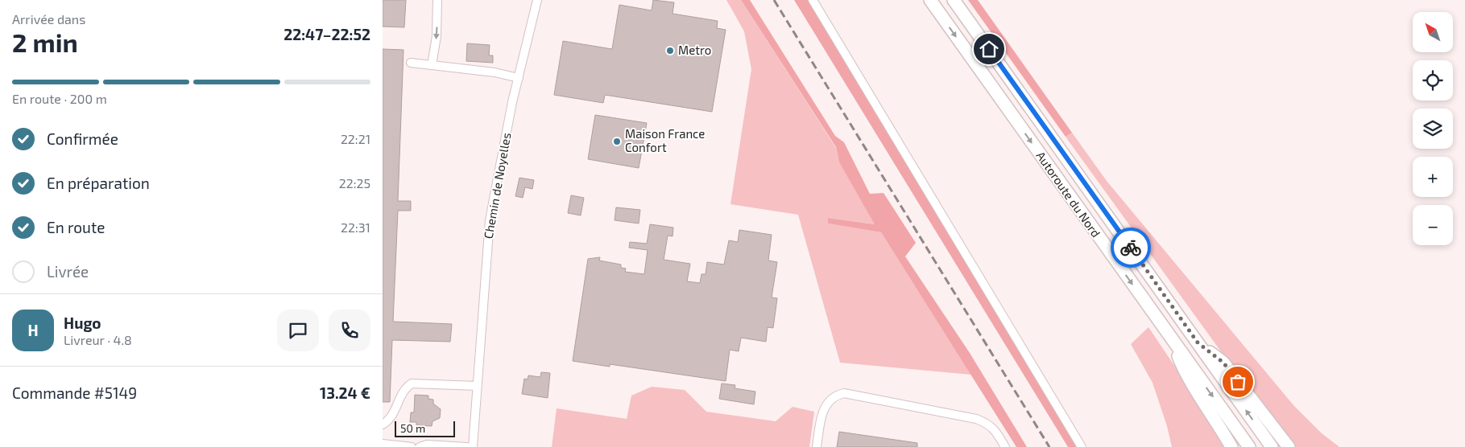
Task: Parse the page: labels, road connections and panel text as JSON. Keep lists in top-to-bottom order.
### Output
{
  "streets": {
    "highway": ["Autoroute du Nord"],
    "street": ["Chemin de Noyelles"]
  },
  "places": ["Metro", "Maison France Confort"],
  "scale_bar": "50 m",
  "north": "top left",
  "page": {
    "heading": ["2 min", "Arrivée dans", "22:47–22:52"],
    "panel": [
      "Hugo",
      "Livreur · 4.8",
      "Commande #5149",
      "13.24 €"
    ],
    "map_buttons": ["+", "−"],
    "bar": "En route · 200 m",
    "list": [
      ["Confirmée", "22:21"],
      ["En préparation", "22:25"],
      ["En route", "22:31"],
      "Livrée"
    ],
    "round": "H",
    "scale": "50 m"
  }
}
